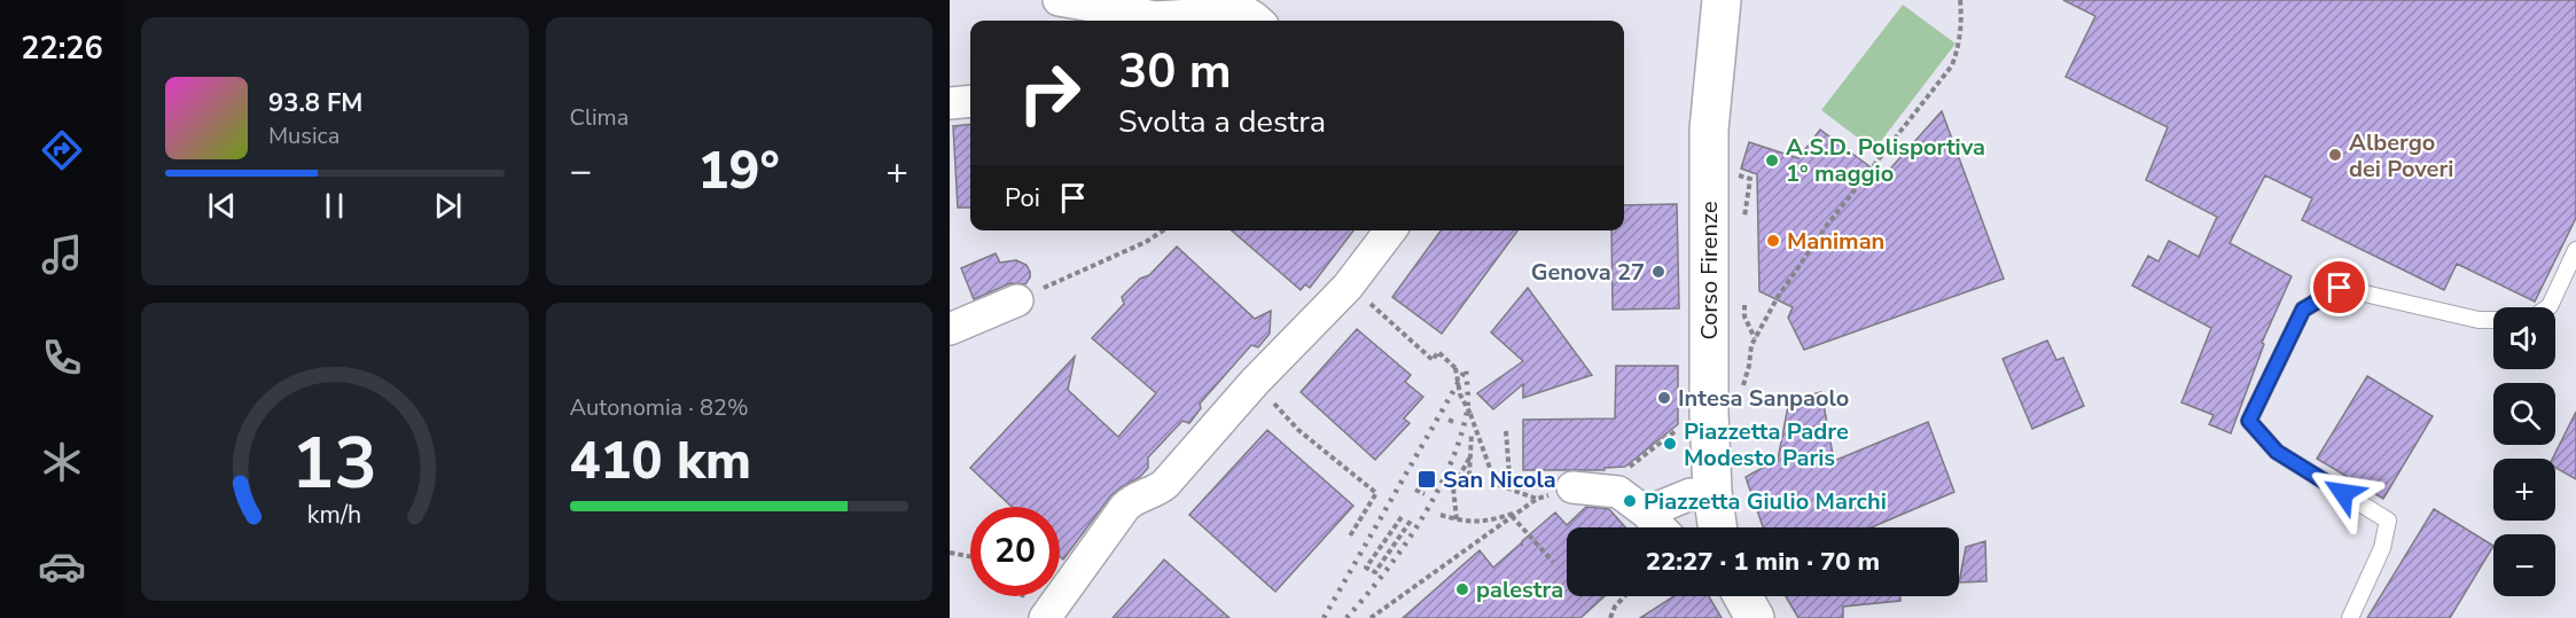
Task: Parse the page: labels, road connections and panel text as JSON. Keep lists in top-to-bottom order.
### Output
{
  "streets": {
    "street": ["Corso Firenze"]
  },
  "places": {
    "other": [
      "Albergo dei Poveri",
      "A.S.D. Polisportiva 1° maggio",
      "Maniman",
      "Genova 27",
      "Intesa Sanpaolo",
      "Piazzetta Padre Modesto Paris",
      "Piazzetta Giulio Marchi",
      "palestra"
    ],
    "transit": ["San Nicola"]
  },
  "page": {
    "tabs": "22:26",
    "tile": [
      "Clima",
      ["Autonomia · 82%", "410 km"]
    ],
    "turn": ["30 m", "Svolta a destra"],
    "song": ["93.8 FM", "Musica"],
    "heat": ["−", "19°", "+"],
    "then": "Poi",
    "map_buttons": ["+", "−"],
    "limit": "20",
    "trip": "22:27 · 1 min · 70 m",
    "gauge": ["13", "km/h"]
  }
}
